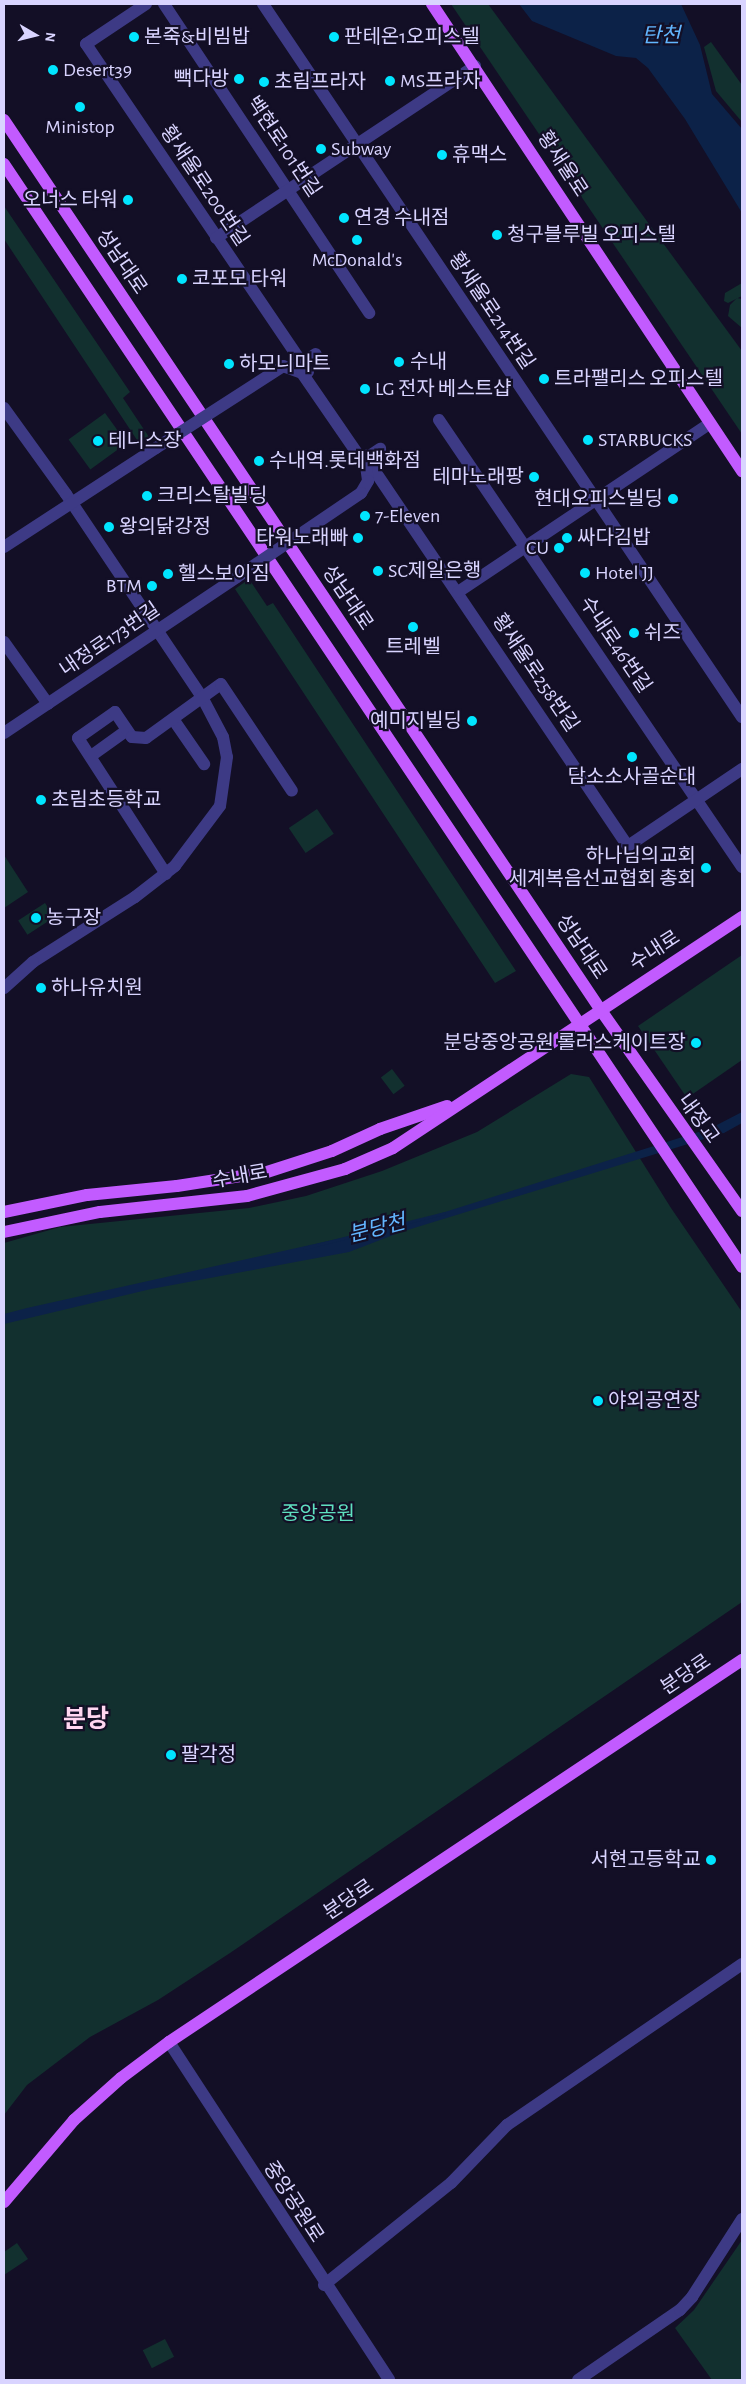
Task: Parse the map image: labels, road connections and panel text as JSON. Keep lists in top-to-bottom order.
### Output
{
  "streets": {
    "main road": [
      "황새울로",
      "성남대로",
      "수내로",
      "내정교",
      "분당로"
    ],
    "street": [
      "백현로101번길",
      "황새울로200번길",
      "황새울로214번길",
      "내정로173번길",
      "수내로46번길",
      "황새울로258번길",
      "중앙공원로"
    ]
  },
  "crossings": [
    ["황새울로200번길", "황새울로258번길"],
    ["성남대로", "수내로"],
    ["성남대로", "내정교"],
    ["수내로46번길", "황새울로258번길"],
    ["분당로", "중앙공원로"]
  ],
  "districts": ["분당"],
  "water": ["탄천", "분당천"],
  "parks": ["중앙공원"],
  "places": [
    "본죽&비빔밥",
    "판테온1오피스텔",
    "Desert39",
    "빽다방",
    "MS프라자",
    "초림프라자",
    "Ministop",
    "Subway",
    "휴맥스",
    "오너스 타워",
    "연경 수내점",
    "청구블루빌 오피스텔",
    "McDonald's",
    "코포모 타워",
    "수내",
    "하모니마트",
    "트라팰리스 오피스텔",
    "LG 전자 베스트샵",
    "STARBUCKS",
    "테니스장",
    "수내역.롯데백화점",
    "테마노래팡",
    "크리스탈빌딩",
    "현대오피스빌딩",
    "7-Eleven",
    "왕의닭강정",
    "타워노래빠",
    "싸다김밥",
    "CU",
    "SC제일은행",
    "Hotel JJ",
    "헬스보이짐",
    "BTM",
    "트레벨",
    "쉬즈",
    "예미지빌딩",
    "담소소사골순대",
    "초림초등학교",
    "하나님의교회 세계복음선교협회 총회",
    "농구장",
    "하나유치원",
    "분당중앙공원 롤러스케이트장",
    "야외공연장",
    "팔각정",
    "서현고등학교"
  ],
  "north": "right"
}
